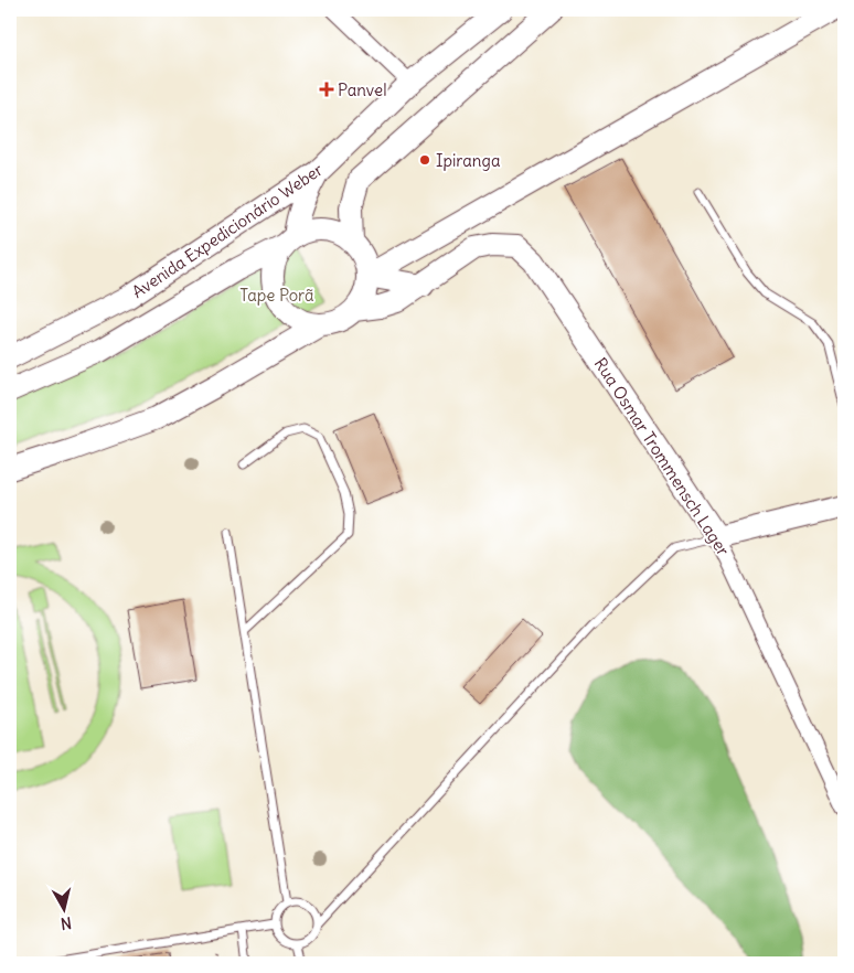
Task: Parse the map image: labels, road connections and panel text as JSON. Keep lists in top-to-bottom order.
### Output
{
  "streets": {
    "main road": ["Avenida Expedicionário Weber", "Rua Osmar Trommensch Lager"]
  },
  "parks": ["Tape Porã"],
  "places": {
    "health": ["Panvel"],
    "other": ["Ipiranga"]
  },
  "north": "bottom"
}
